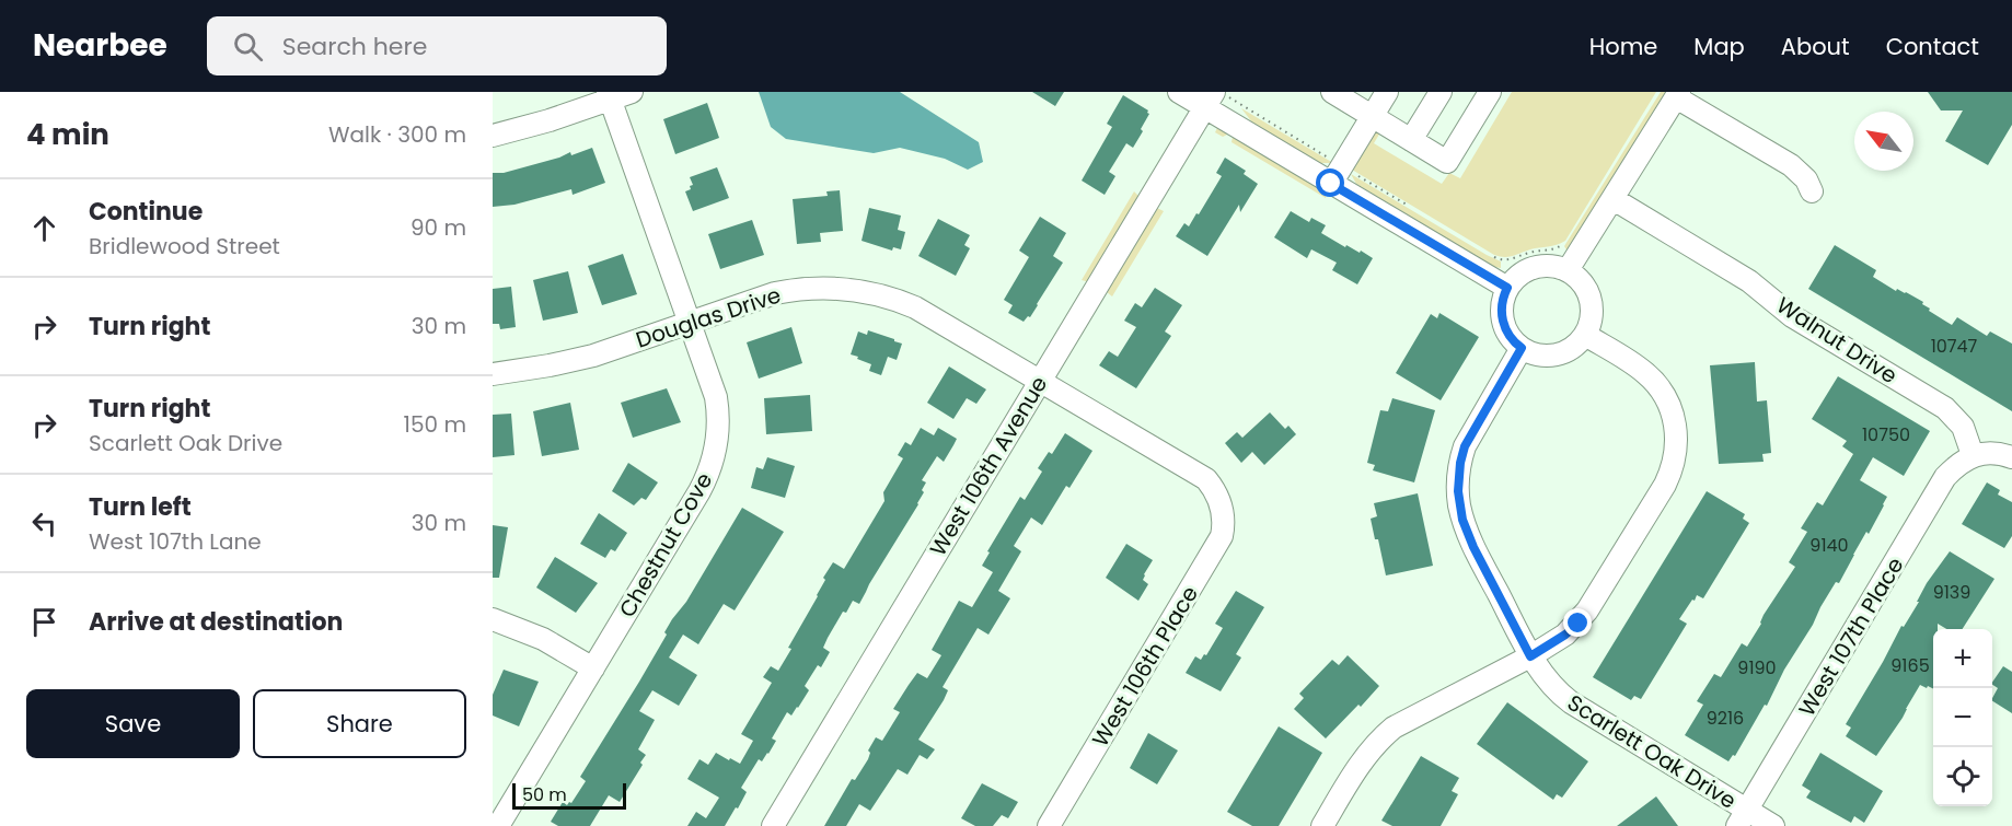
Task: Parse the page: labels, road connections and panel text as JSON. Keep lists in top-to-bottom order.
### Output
{
  "streets": {
    "street": [
      "Douglas Drive",
      "Walnut Drive",
      "West 106th Avenue",
      "Chestnut Cove",
      "West 107th Place",
      "West 106th Place",
      "Scarlett Oak Drive"
    ]
  },
  "crossings": [
    ["Douglas Drive", "West 106th Avenue"],
    ["Douglas Drive", "Chestnut Cove"],
    ["Douglas Drive", "West 106th Place"],
    ["Walnut Drive", "West 107th Place"],
    ["West 107th Place", "Scarlett Oak Drive"]
  ],
  "house_numbers": [
    "10747",
    "10750",
    "9140",
    "9139",
    "9165",
    "9190",
    "9216"
  ],
  "scale_bar": "50 m",
  "north": "top left",
  "page": {
    "header": "Nearbee",
    "search": "Search here",
    "nav": [
      "Home",
      "Map",
      "About",
      "Contact"
    ],
    "heading": ["4 min", "Walk · 300 m"],
    "list": [
      ["Continue", "Bridlewood Street", "90 m"],
      ["Turn right", "30 m"],
      ["Turn right", "Scarlett Oak Drive", "150 m"],
      ["Turn left", "West 107th Lane", "30 m"],
      "Arrive at destination"
    ],
    "map_buttons": ["+", "−"],
    "buttons": ["Save", "Share"],
    "scale": "50 m"
  }
}
